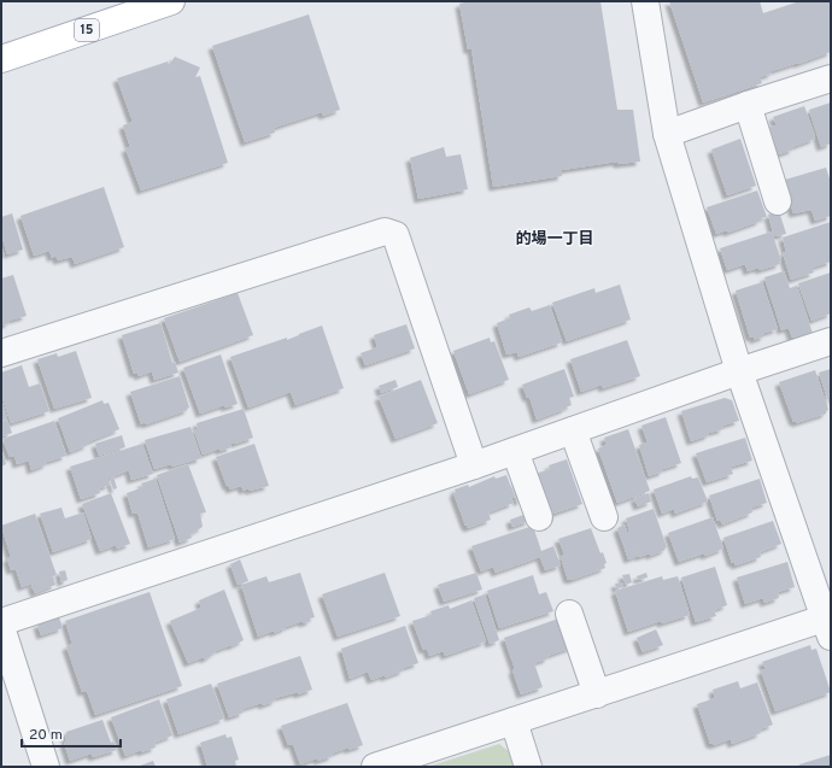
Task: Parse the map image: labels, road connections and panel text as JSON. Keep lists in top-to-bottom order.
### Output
{
  "streets": {
    "main road": ["15"]
  },
  "districts": ["的場一丁目"],
  "scale_bar": "20 m"
}
